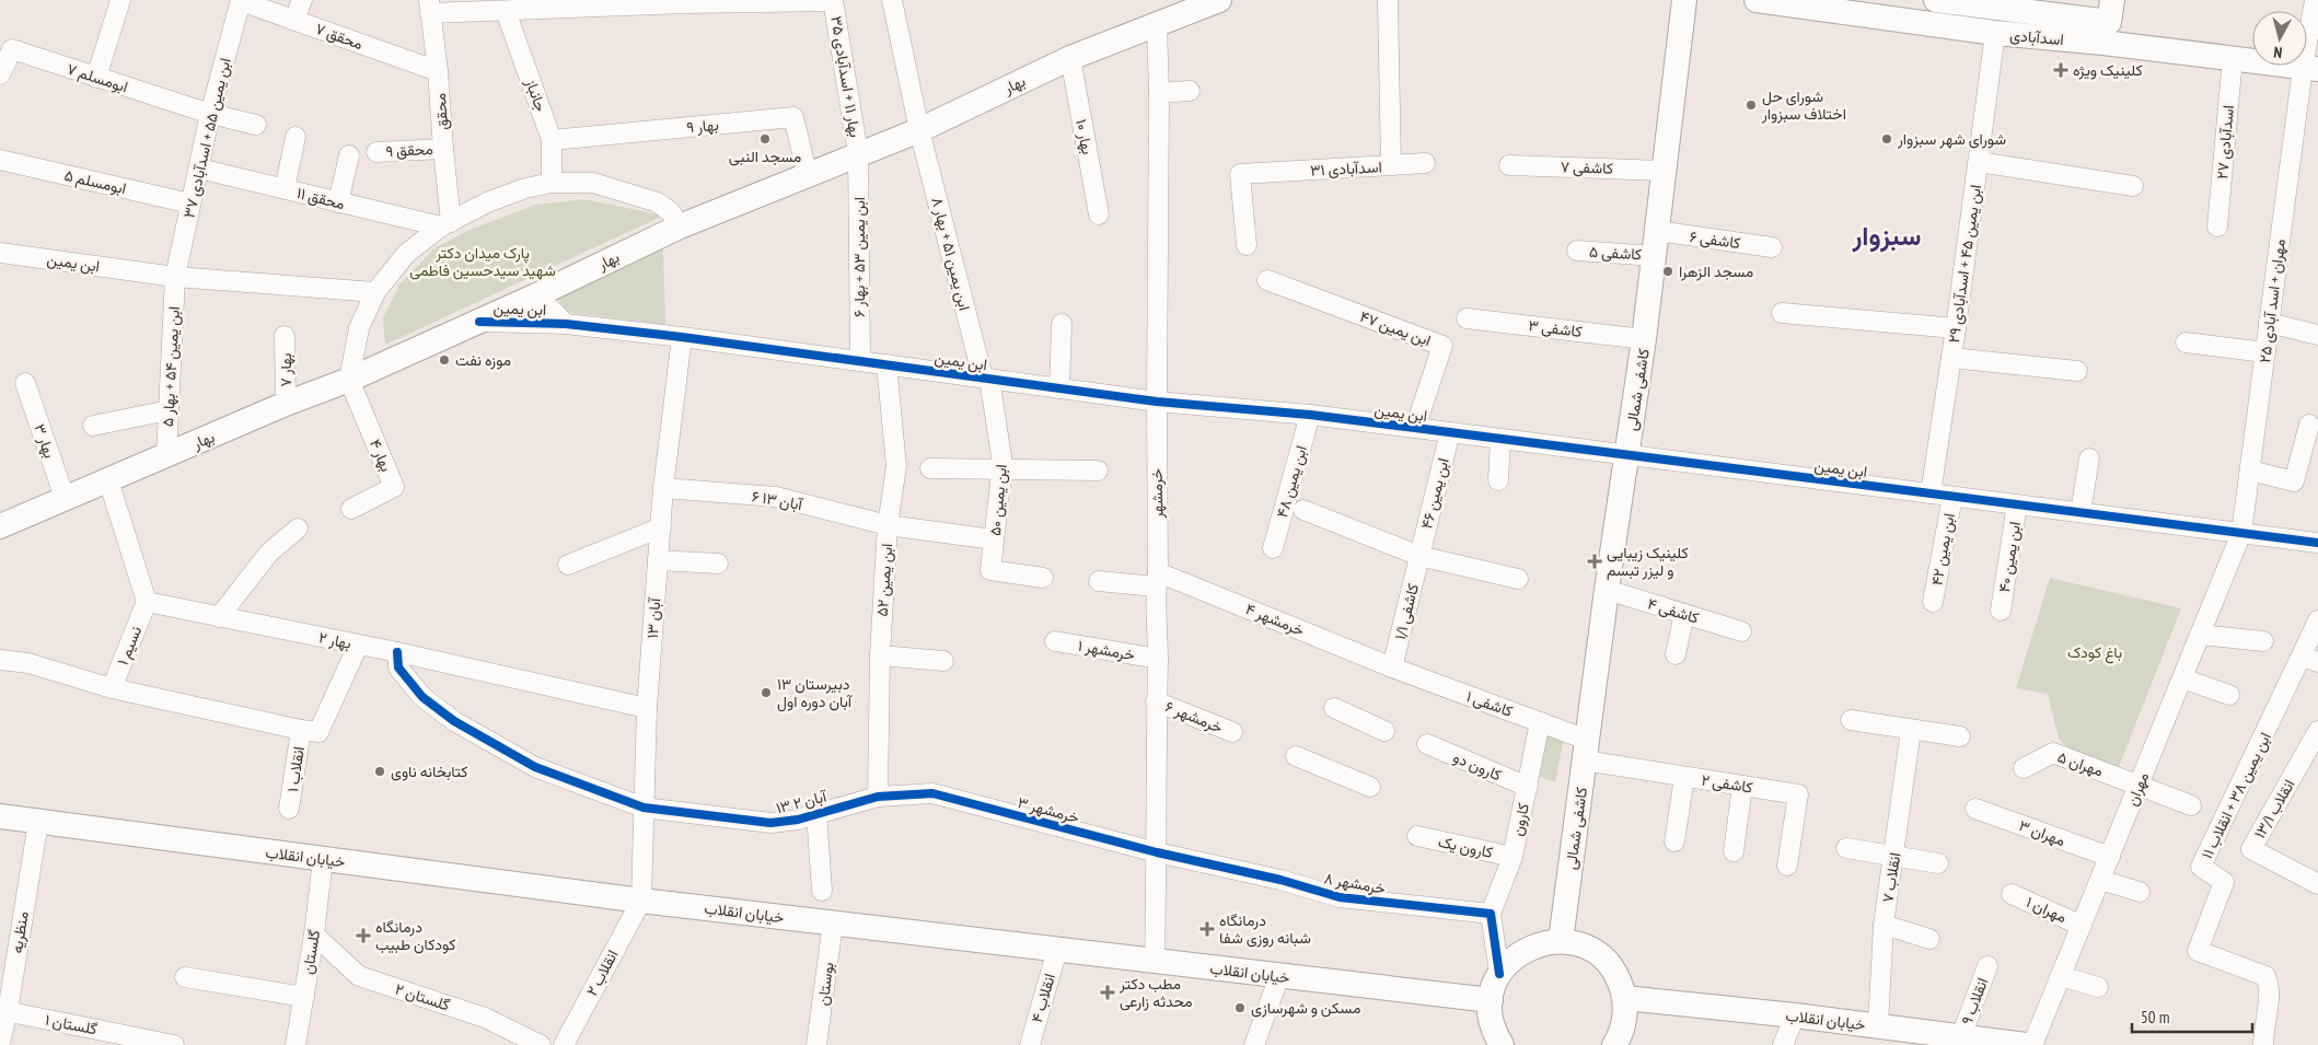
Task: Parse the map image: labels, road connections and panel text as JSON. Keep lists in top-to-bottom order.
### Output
{
  "streets": {
    "main road": [
      "اسدآبادی",
      "بهار",
      "کاشفی شمالی",
      "خیابان انقلاب"
    ],
    "street": [
      "محقق ۷",
      "بهار ۱۱ + اسدآبادی ۳۵",
      "ابومسلم ۷",
      "جانباز",
      "محقق",
      "بهار ۹",
      "بهار ۱۰",
      "ابن یمین ۵۵ + اسدآبادی ۳۷",
      "اسدآبادی ۲۷",
      "محقق ۹",
      "کاشفی ۷",
      "اسدآبادی ۳۱",
      "ابومسلم ۵",
      "محقق ۱۱",
      "کاشفی ۶",
      "کاشفی ۵",
      "ابن یمین ۵۱ + بهار ۸",
      "ابن یمین ۵۳ + بهار ۶",
      "ابن یمین",
      "ابن یمین ۴۵ + اسدآبادی ۲۹",
      "مهران + اسد آبادی ۲۵",
      "ابن یمین ۴۷",
      "کاشفی ۳",
      "ابن یمین ۵۴ + بهار ۵",
      "بهار ۷",
      "بهار ۳",
      "بهار ۴",
      "ابن یمین ۴۸",
      "خرمشهر",
      "ابن یمین ۴۶",
      "۶ آبان ۱۳",
      "ابن یمین ۵۰",
      "ابن یمین ۴۲",
      "ابن یمین ۴۰",
      "ابن یمین ۵۲",
      "کاشفی ۴",
      "کاشفی ۱/۱",
      "۱۳ آبان",
      "خرمشهر ۴",
      "بهار ۲",
      "نسیم ۱",
      "خرمشهر ۱",
      "کاشفی ۱",
      "خرمشهر ۶",
      "مهران ۵",
      "کارون دو",
      "انقلاب ۱",
      "کاشفی ۲",
      "مهران",
      "ابن یمین ۳۸ + انقلاب ۱۱",
      "۱۳ آبان ۲",
      "انقلاب ۱۳/۱",
      "خرمشهر ۳",
      "کارون",
      "مهران ۳",
      "کارون یک",
      "انقلاب ۷",
      "خرمشهر ۸",
      "مهران ۱",
      "منظریه",
      "گلستان",
      "انقلاب ۲",
      "بوستان",
      "گلستان ۲",
      "انقلاب ۴",
      "انقلاب ۹",
      "گلستان ۱"
    ]
  },
  "crossings": [
    ["محقق ۷", "محقق"],
    ["محقق ۷", "ابن یمین ۵۵ + اسدآبادی ۳۷"],
    ["اسدآبادی", "اسدآبادی ۲۷"],
    ["اسدآبادی", "ابن یمین ۴۵ + اسدآبادی ۲۹"],
    ["اسدآبادی", "مهران + اسد آبادی ۲۵"],
    ["بهار ۱۱ + اسدآبادی ۳۵", "بهار"],
    ["بهار ۱۱ + اسدآبادی ۳۵", "ابن یمین ۵۳ + بهار ۶"],
    ["ابومسلم ۷", "ابن یمین ۵۵ + اسدآبادی ۳۷"],
    ["بهار", "بهار ۹"],
    ["بهار", "بهار ۱۰"],
    ["بهار", "ابن یمین ۵۱ + بهار ۸"],
    ["بهار", "ابن یمین ۵۳ + بهار ۶"],
    ["بهار", "ابن یمین"],
    ["بهار", "ابن یمین ۵۴ + بهار ۵"],
    ["بهار", "بهار ۷"],
    ["بهار", "بهار ۳"],
    ["بهار", "بهار ۴"],
    ["بهار", "خرمشهر"],
    ["جانباز", "بهار ۹"],
    ["محقق", "محقق ۹"],
    ["محقق", "محقق ۱۱"],
    ["ابن یمین ۵۵ + اسدآبادی ۳۷", "ابومسلم ۵"],
    ["ابن یمین ۵۵ + اسدآبادی ۳۷", "محقق ۱۱"],
    ["ابن یمین ۵۵ + اسدآبادی ۳۷", "ابن یمین"],
    ["ابن یمین ۵۵ + اسدآبادی ۳۷", "ابن یمین ۵۴ + بهار ۵"],
    ["کاشفی ۷", "کاشفی شمالی"],
    ["کاشفی ۶", "کاشفی شمالی"],
    ["کاشفی ۵", "کاشفی شمالی"],
    ["ابن یمین ۵۱ + بهار ۸", "ابن یمین"],
    ["ابن یمین ۵۱ + بهار ۸", "ابن یمین ۵۰"],
    ["ابن یمین ۵۳ + بهار ۶", "ابن یمین"],
    ["ابن یمین", "ابن یمین ۴۵ + اسدآبادی ۲۹"],
    ["ابن یمین", "مهران + اسد آبادی ۲۵"],
    ["ابن یمین", "ابن یمین ۴۷"],
    ["ابن یمین", "ابن یمین ۵۴ + بهار ۵"],
    ["ابن یمین", "کاشفی شمالی"],
    ["ابن یمین", "ابن یمین ۴۸"],
    ["ابن یمین", "خرمشهر"],
    ["ابن یمین", "ابن یمین ۴۶"],
    ["ابن یمین", "ابن یمین ۵۰"],
    ["ابن یمین", "ابن یمین ۴۲"],
    ["ابن یمین", "ابن یمین ۴۰"],
    ["ابن یمین", "ابن یمین ۵۲"],
    ["ابن یمین", "۱۳ آبان"],
    ["ابن یمین", "مهران"],
    ["مهران + اسد آبادی ۲۵", "مهران"],
    ["کاشفی ۳", "کاشفی شمالی"],
    ["کاشفی شمالی", "کاشفی ۴"],
    ["کاشفی شمالی", "کاشفی ۱"],
    ["کاشفی شمالی", "کاشفی ۲"],
    ["خرمشهر", "خرمشهر ۴"],
    ["خرمشهر", "خرمشهر ۱"],
    ["خرمشهر", "خرمشهر ۶"],
    ["خرمشهر", "خرمشهر ۳"],
    ["خرمشهر", "خیابان انقلاب"],
    ["خرمشهر", "خرمشهر ۸"],
    ["ابن یمین ۴۶", "کاشفی ۱/۱"],
    ["۶ آبان ۱۳", "ابن یمین ۵۰"],
    ["۶ آبان ۱۳", "ابن یمین ۵۲"],
    ["۶ آبان ۱۳", "۱۳ آبان"],
    ["ابن یمین ۵۲", "۱۳ آبان ۲"],
    ["کاشفی ۱/۱", "خرمشهر ۴"],
    ["کاشفی ۱/۱", "کاشفی ۱"],
    ["۱۳ آبان", "بهار ۲"],
    ["۱۳ آبان", "۱۳ آبان ۲"],
    ["۱۳ آبان", "خیابان انقلاب"],
    ["۱۳ آبان", "انقلاب ۲"],
    ["خرمشهر ۴", "کاشفی ۱"],
    ["بهار ۲", "نسیم ۱"],
    ["بهار ۲", "۱۳ آبان ۲"],
    ["کاشفی ۱", "کاشفی ۲"],
    ["کاشفی ۱", "کارون"],
    ["مهران ۵", "مهران"],
    ["کارون دو", "کارون"],
    ["مهران", "مهران ۳"],
    ["مهران", "مهران ۱"],
    ["۱۳ آبان ۲", "خرمشهر ۳"],
    ["خرمشهر ۳", "خرمشهر ۸"],
    ["کارون", "کارون یک"],
    ["کارون", "خرمشهر ۸"],
    ["خیابان انقلاب", "انقلاب ۷"],
    ["خیابان انقلاب", "منظریه"],
    ["خیابان انقلاب", "گلستان"],
    ["خیابان انقلاب", "انقلاب ۲"],
    ["خیابان انقلاب", "بوستان"],
    ["خیابان انقلاب", "انقلاب ۴"],
    ["خیابان انقلاب", "انقلاب ۹"],
    ["منظریه", "گلستان ۱"],
    ["گلستان", "گلستان ۲"]
  ],
  "districts": ["سبزوار"],
  "parks": ["پارک میدان دکتر شهید سیدحسین فاطمی", "باغ کودک"],
  "places": {
    "health": [
      "کلینیک ویژه",
      "کلینیک زیبایی و لیزر تبسم",
      "درمانگاه شبانه روزی شفا",
      "درمانگاه کودکان طبیب",
      "مطب دکتر محدثه زارعی"
    ],
    "other": [
      "شورای حل اختلاف سبزوار",
      "مسجد النبی",
      "شورای شهر سبزوار",
      "مسجد الزهرا",
      "موزه نفت",
      "دبیرستان ۱۳ آبان دوره اول",
      "کتابخانه ناوی",
      "مسکن و شهرسازی"
    ]
  },
  "scale_bar": "50 m",
  "north": "bottom"
}
